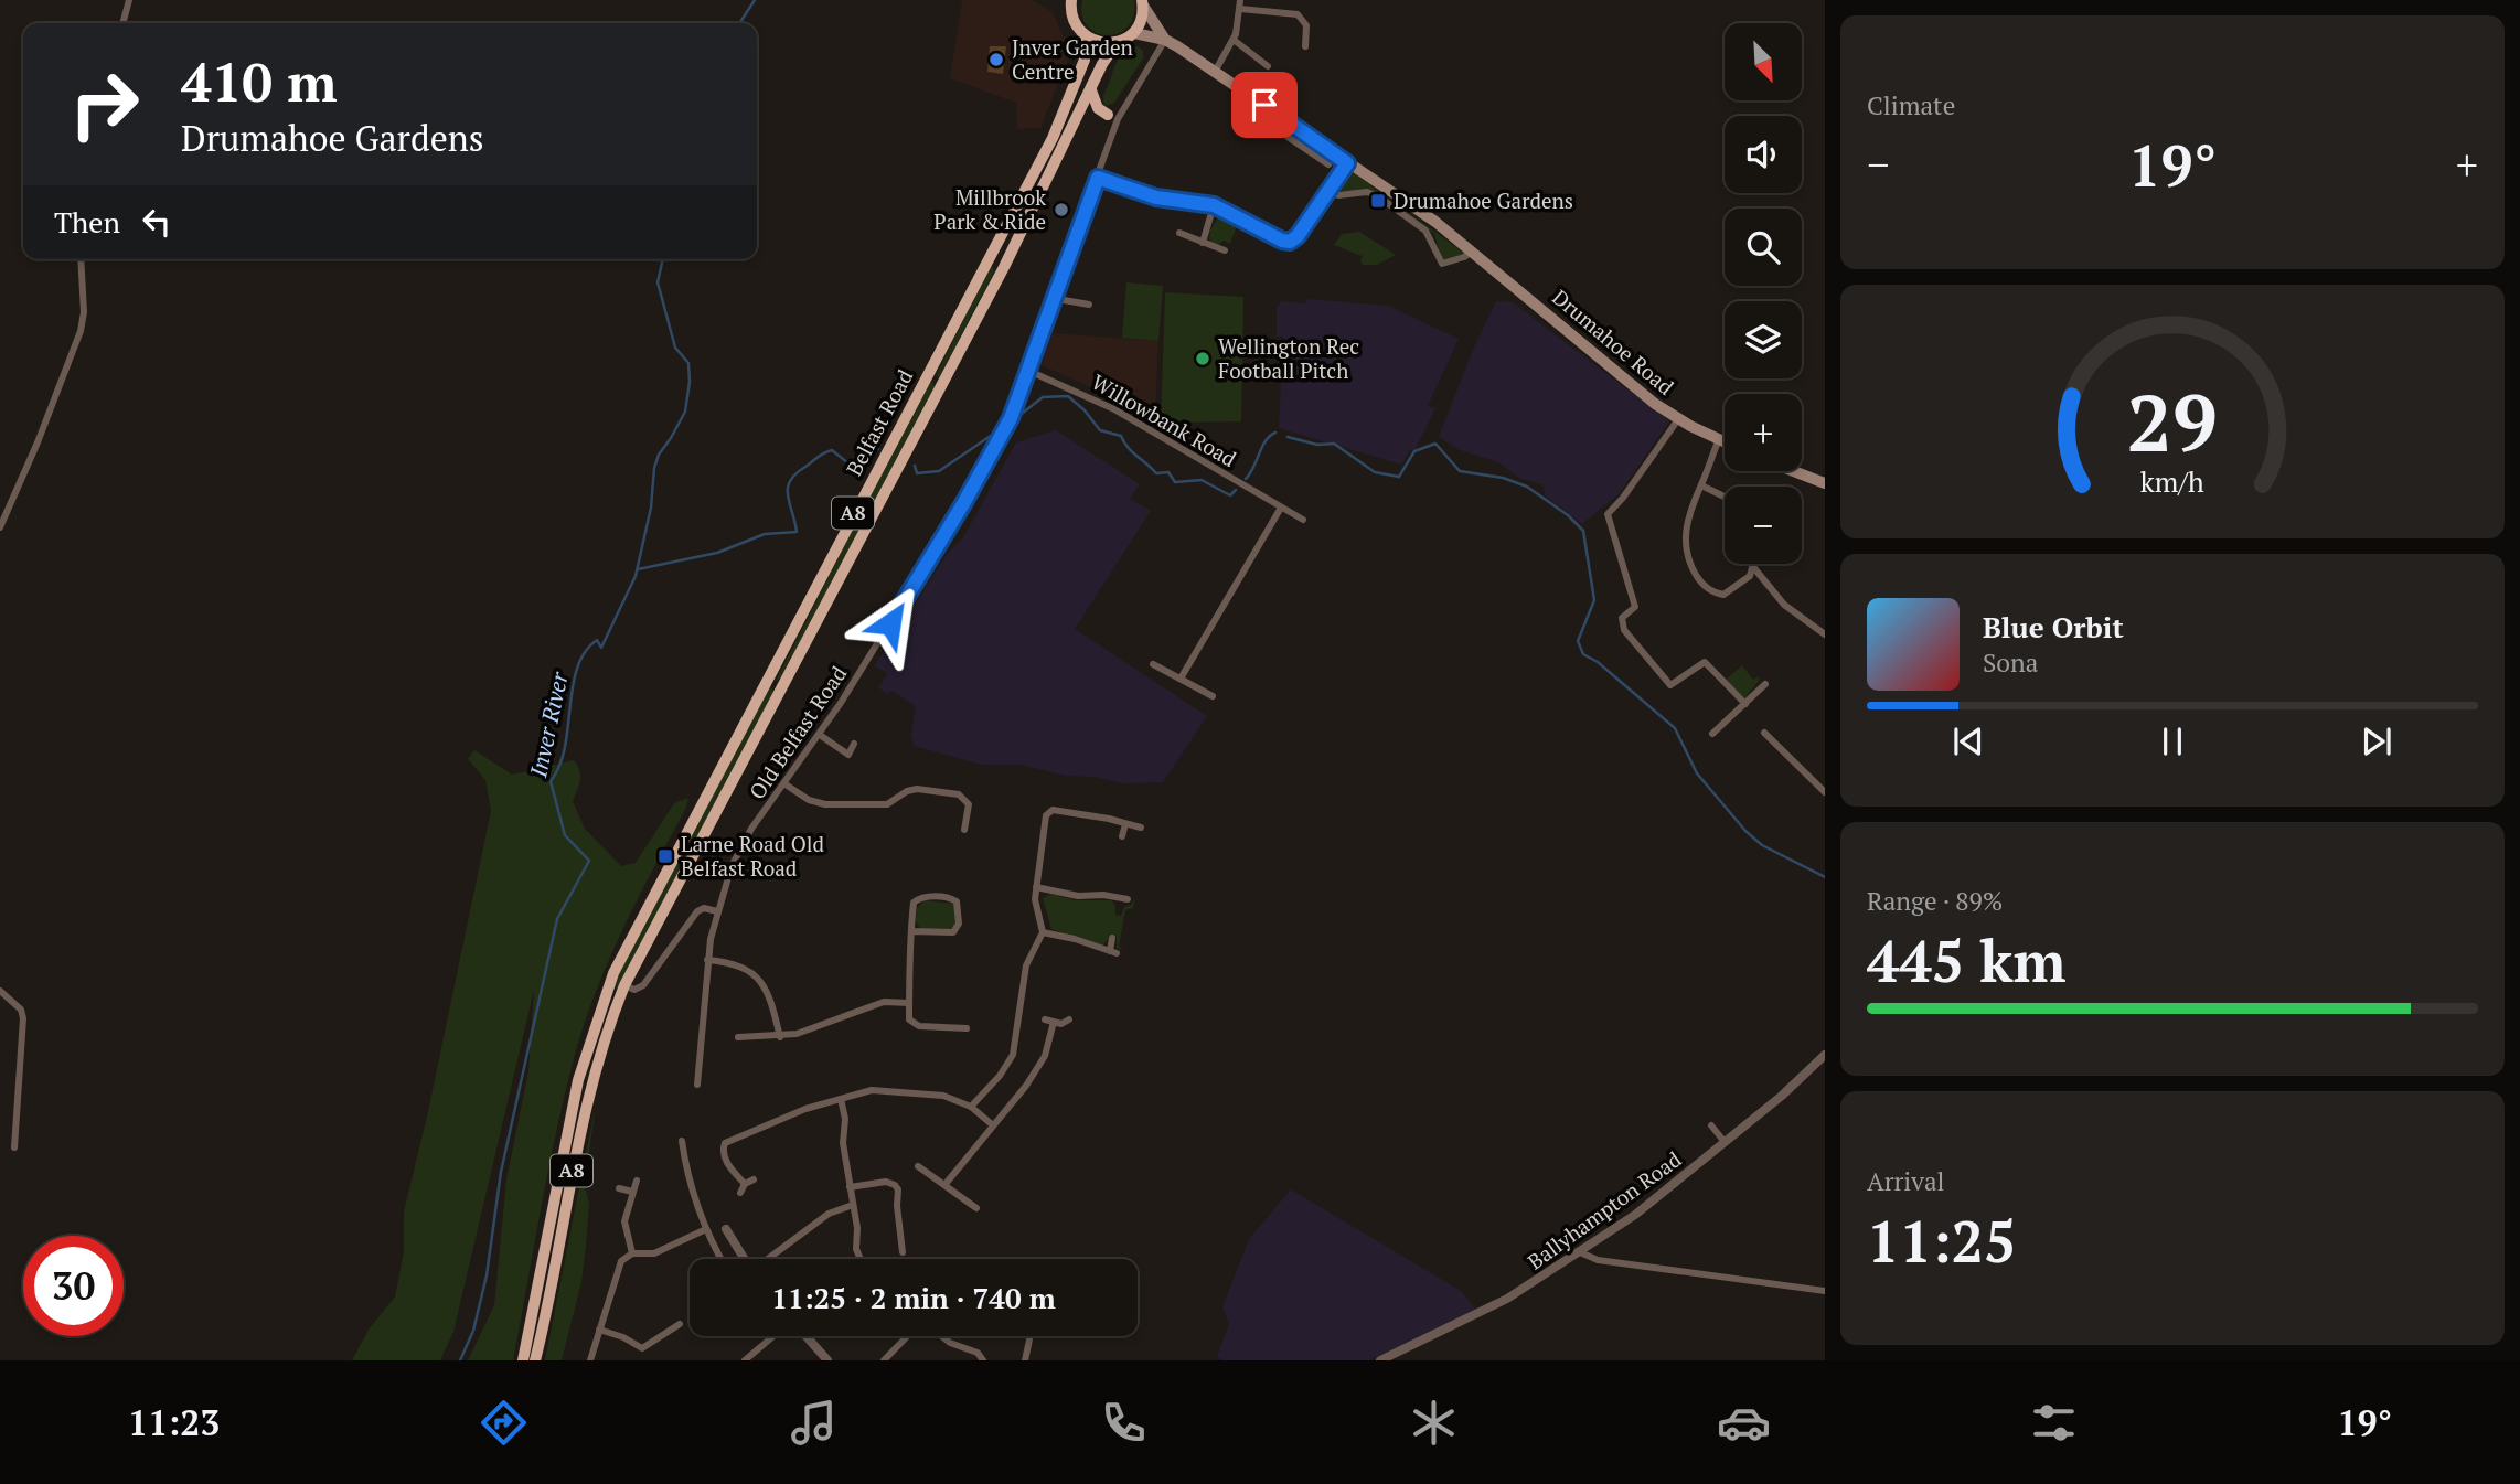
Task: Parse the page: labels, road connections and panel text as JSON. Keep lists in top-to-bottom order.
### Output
{
  "streets": {
    "highway": ["Belfast Road", "A8"],
    "main road": ["Drumahoe Road"],
    "street": ["Willowbank Road", "Old Belfast Road", "Ballyhampton Road"]
  },
  "crossings": [
    ["Drumahoe Road", "Old Belfast Road"],
    ["Willowbank Road", "Old Belfast Road"],
    ["Belfast Road", "A8"]
  ],
  "water": ["Inver River"],
  "places": {
    "other": ["Jnver Garden Centre", "Millbrook Park & Ride", "Wellington Rec Football Pitch"],
    "transit": ["Drumahoe Gardens", "Larne Road Old Belfast Road"]
  },
  "north": "bottom right",
  "page": {
    "tile": [
      "Climate",
      ["Range · 89%", "445 km"],
      ["Arrival", "11:25"]
    ],
    "map_buttons": ["+", "−"],
    "turn": ["410 m", "Drumahoe Gardens"],
    "heat": ["−", "19°", "+"],
    "then": "Then",
    "song": ["Blue Orbit", "Sona"],
    "limit": "30",
    "trip": "11:25 · 2 min · 740 m",
    "tabs": ["11:23", "19°"],
    "gauge": ["29", "km/h"]
  }
}
